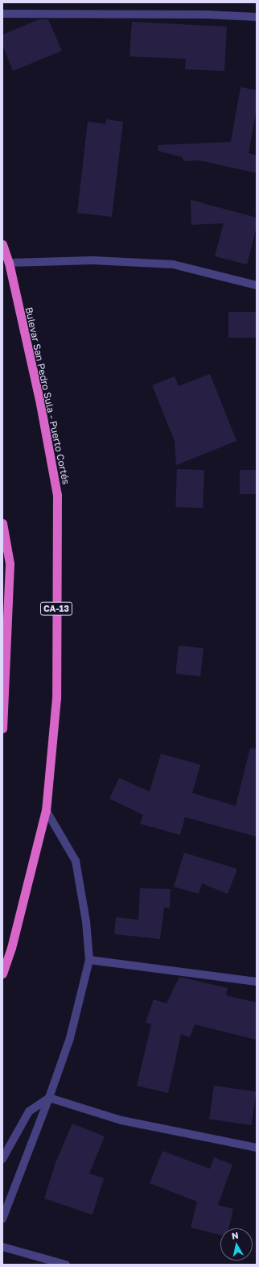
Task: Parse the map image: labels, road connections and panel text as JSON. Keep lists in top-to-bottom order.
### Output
{
  "streets": {
    "highway": ["Bulevar San Pedro Sula - Puerto Cortés", "CA-13"]
  },
  "north": "top"
}
